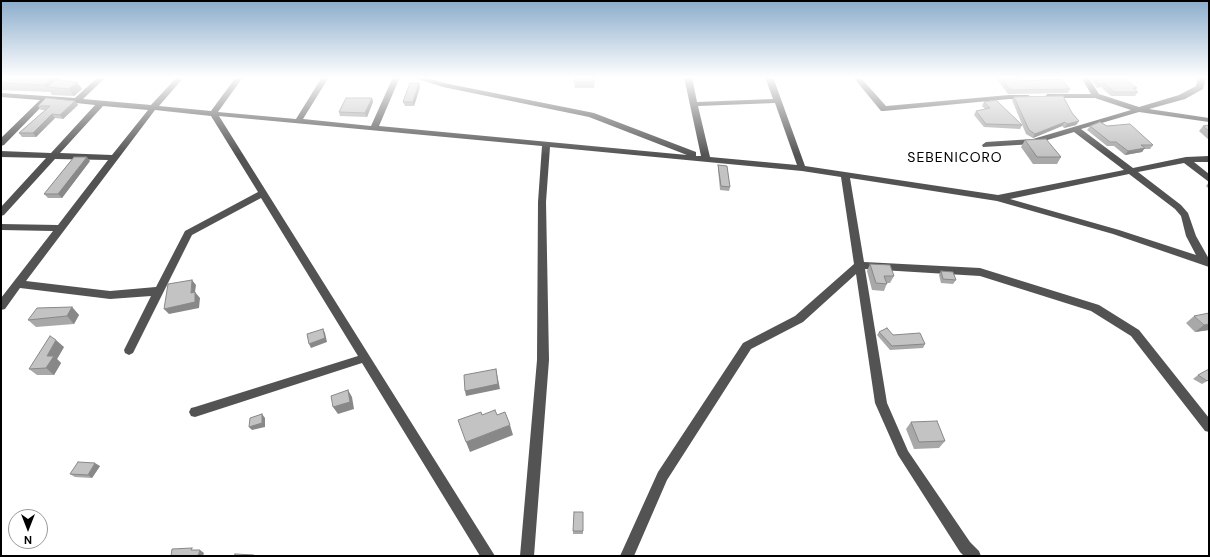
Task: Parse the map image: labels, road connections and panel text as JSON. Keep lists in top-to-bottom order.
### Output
{
  "districts": ["SEBENICORO"],
  "north": "bottom"
}
